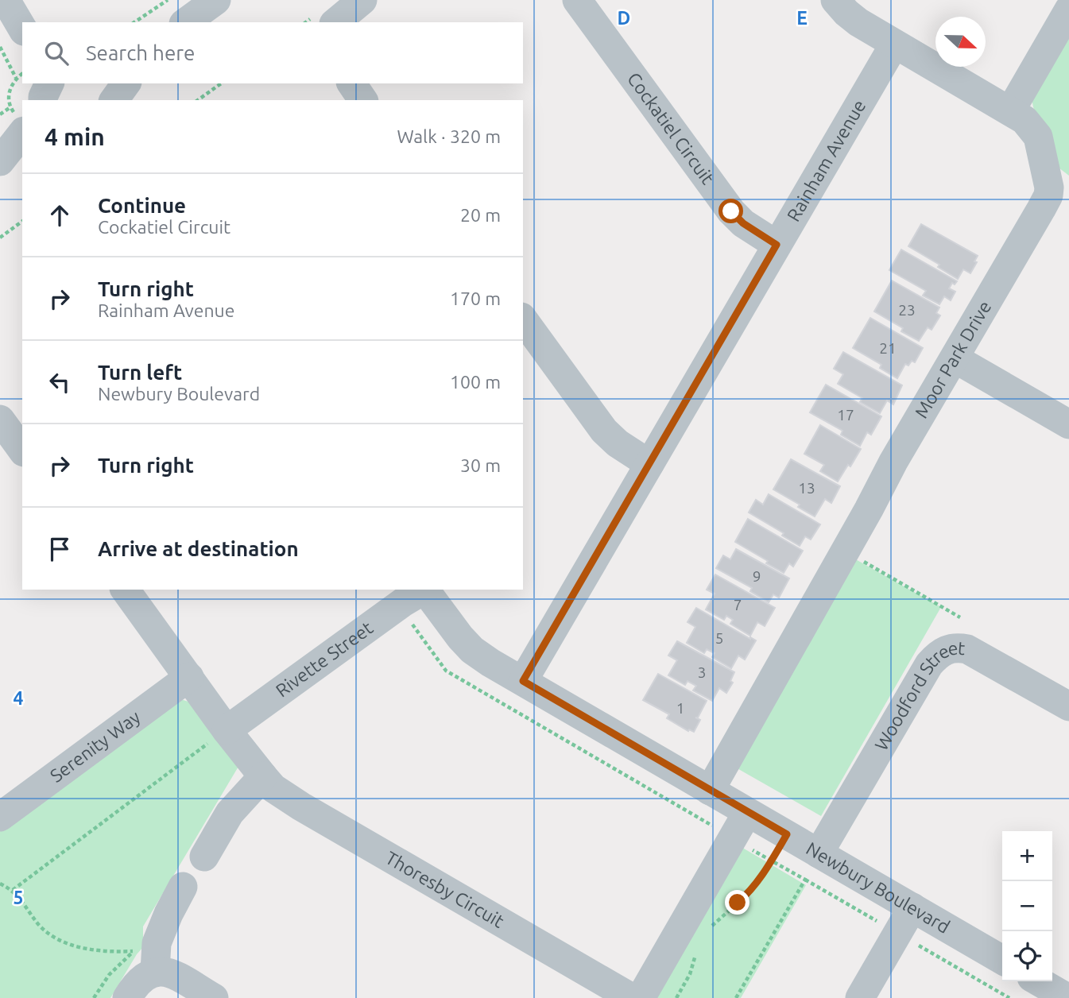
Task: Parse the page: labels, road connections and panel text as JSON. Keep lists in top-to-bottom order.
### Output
{
  "streets": {
    "street": [
      "Cockatiel Circuit",
      "Rainham Avenue",
      "Moor Park Drive",
      "Rivette Street",
      "Woodford Street",
      "Serenity Way",
      "Newbury Boulevard",
      "Thoresby Circuit"
    ]
  },
  "crossings": [
    ["Cockatiel Circuit", "Rainham Avenue"],
    ["Rainham Avenue", "Moor Park Drive"],
    ["Rainham Avenue", "Newbury Boulevard"],
    ["Moor Park Drive", "Newbury Boulevard"],
    ["Rivette Street", "Thoresby Circuit"],
    ["Woodford Street", "Newbury Boulevard"],
    ["Serenity Way", "Thoresby Circuit"]
  ],
  "house_numbers": [
    "23",
    "21",
    "17",
    "13",
    "9",
    "7",
    "5",
    "3",
    "1"
  ],
  "north": "right",
  "page": {
    "search": "Search here",
    "heading": ["4 min", "Walk · 320 m"],
    "list": [
      ["Continue", "Cockatiel Circuit", "20 m"],
      ["Turn right", "Rainham Avenue", "170 m"],
      ["Turn left", "Newbury Boulevard", "100 m"],
      ["Turn right", "30 m"],
      "Arrive at destination"
    ],
    "map_buttons": ["+", "−"]
  },
  "grid": {
    "columns": ["D", "E"],
    "rows": ["4", "5"]
  }
}
